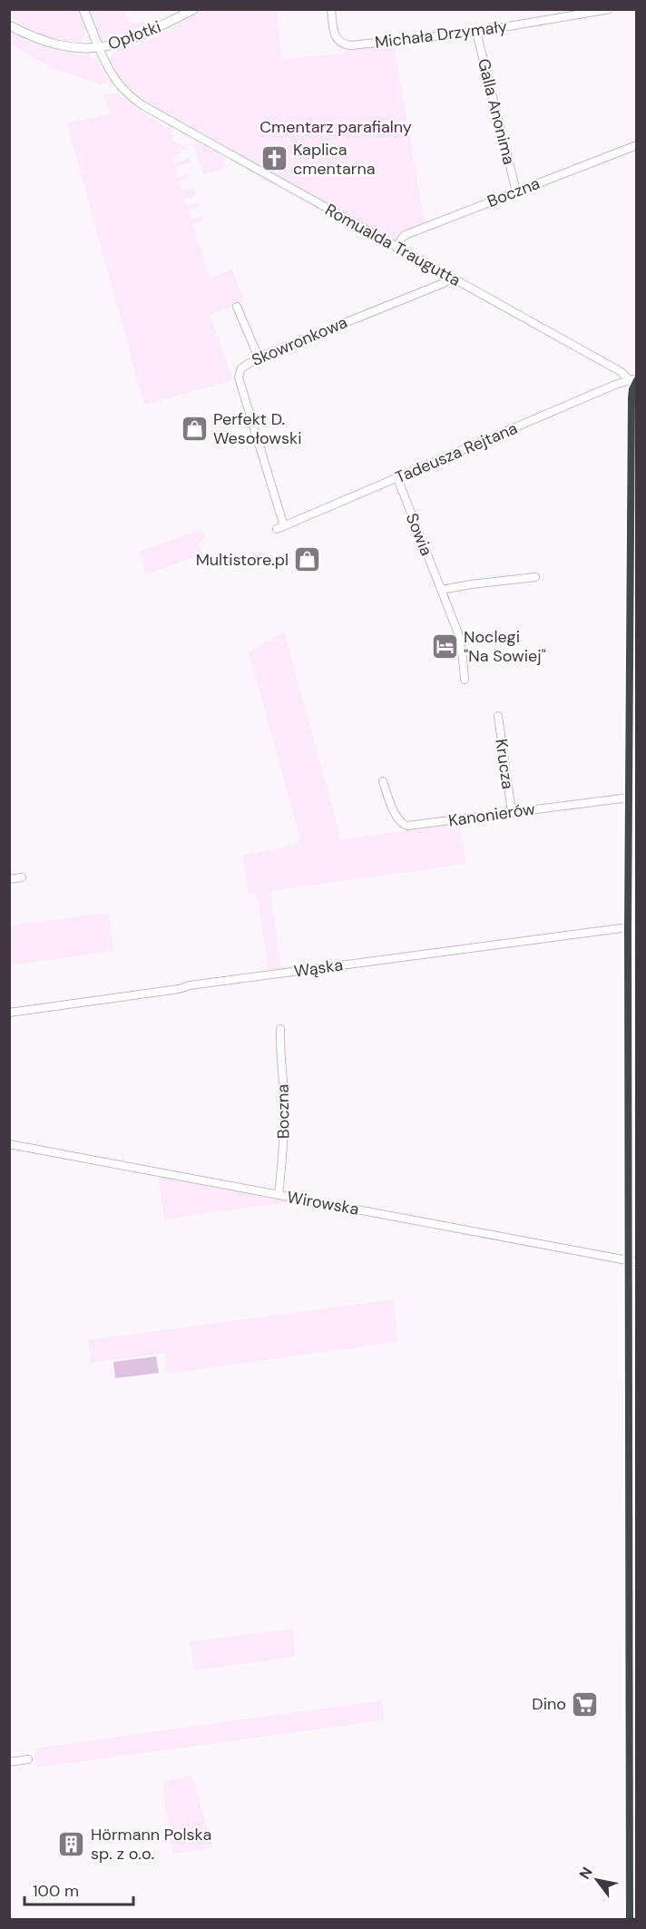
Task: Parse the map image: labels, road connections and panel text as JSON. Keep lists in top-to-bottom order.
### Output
{
  "streets": {
    "street": [
      "Michała Drzymały",
      "Opłotki",
      "Galla Anonima",
      "Boczna",
      "Romualda Traugutta",
      "Skowronkowa",
      "Tadeusza Rejtana",
      "Sowia",
      "Krucza",
      "Kanonierów",
      "Wąska",
      "Wirowska"
    ]
  },
  "crossings": [
    ["Michała Drzymały", "Galla Anonima"],
    ["Opłotki", "Romualda Traugutta"],
    ["Galla Anonima", "Boczna"],
    ["Boczna", "Romualda Traugutta"],
    ["Boczna", "Wirowska"],
    ["Romualda Traugutta", "Skowronkowa"],
    ["Romualda Traugutta", "Tadeusza Rejtana"],
    ["Skowronkowa", "Tadeusza Rejtana"],
    ["Tadeusza Rejtana", "Sowia"],
    ["Krucza", "Kanonierów"]
  ],
  "parks": ["Cmentarz parafialny"],
  "places": {
    "church": ["Kaplica cmentarna"],
    "shop": ["Perfekt D. Wesołowski", "Multistore.pl"],
    "hotel": ["Noclegi \"Na Sowiej\""],
    "supermarket": ["Dino"],
    "building": ["Hörmann Polska sp. z o.o."]
  },
  "scale_bar": "100 m",
  "north": "top left"
}
